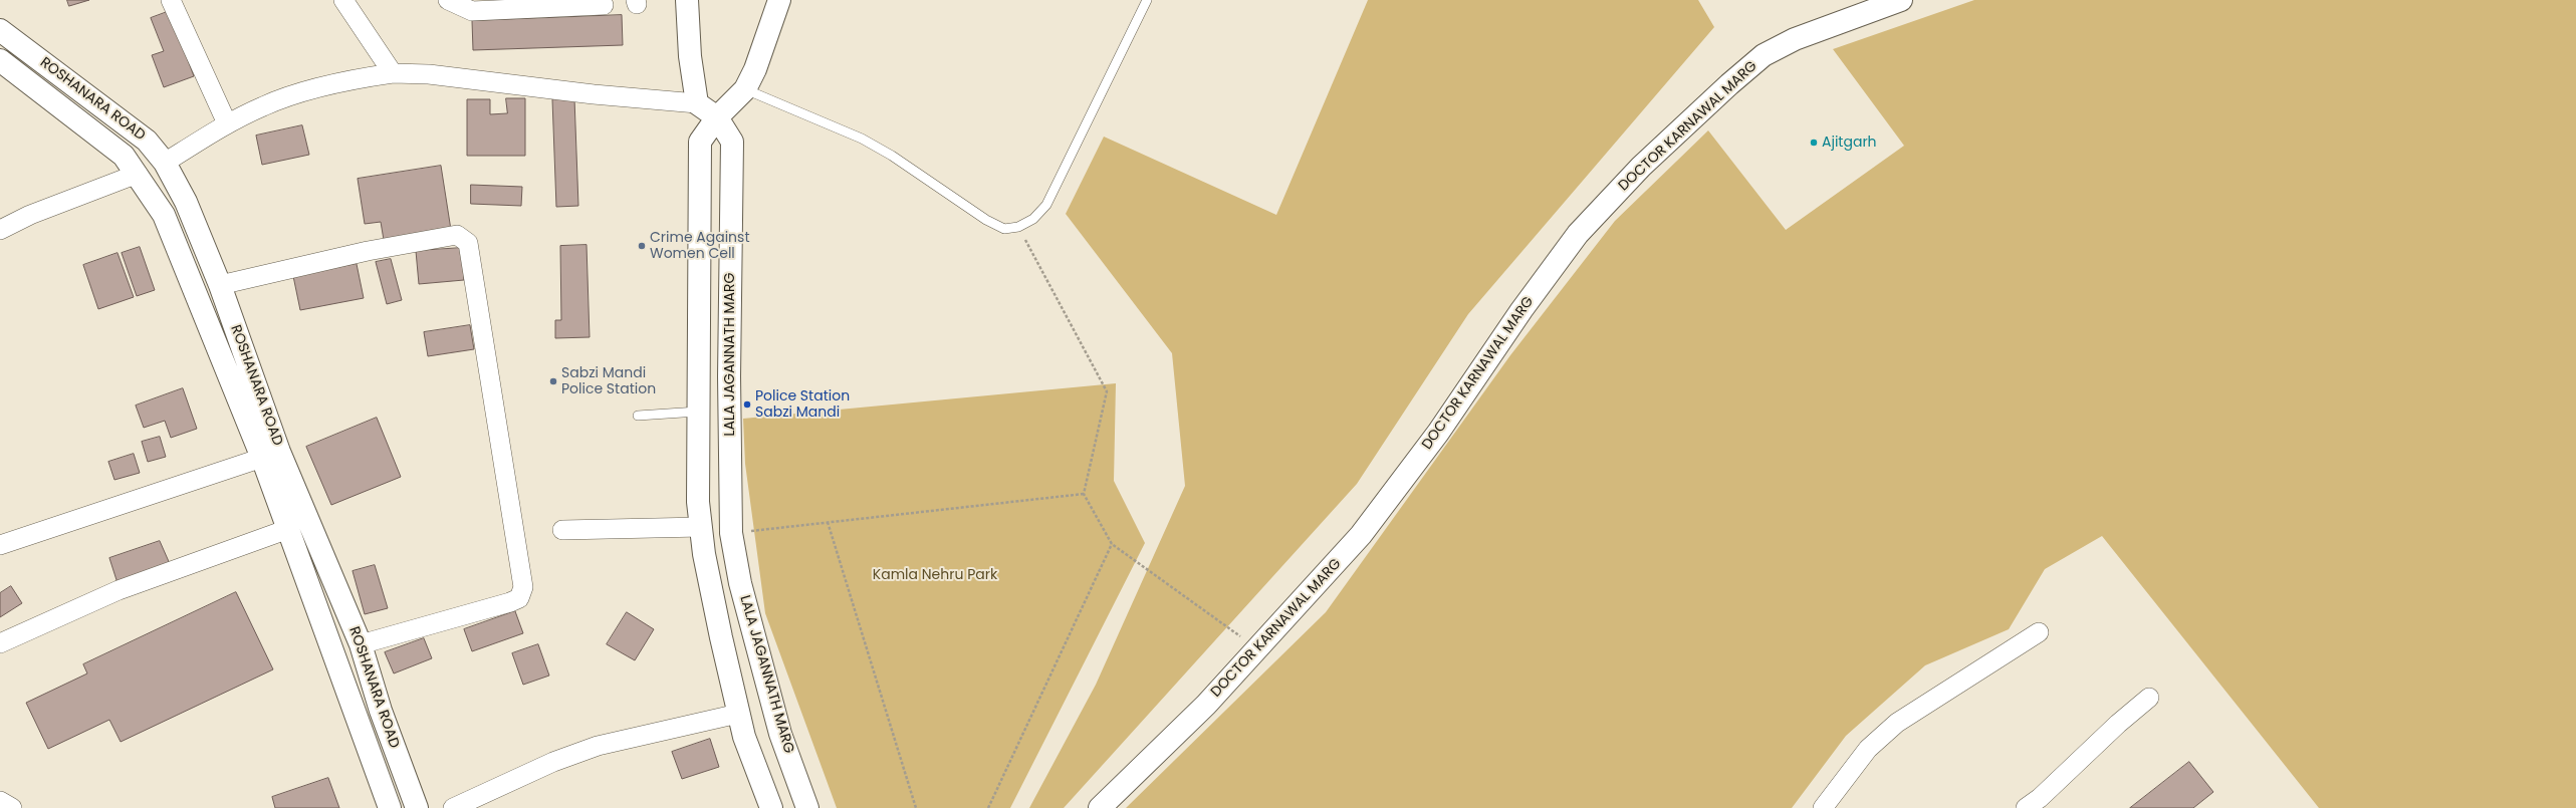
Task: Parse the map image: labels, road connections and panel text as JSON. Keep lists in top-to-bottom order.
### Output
{
  "streets": {
    "street": ["ROSHANARA ROAD", "DOCTOR KARNAWAL MARG", "LALA JAGANNATH MARG"]
  },
  "parks": ["Kamla Nehru Park"],
  "places": [
    "Ajitgarh",
    "Crime Against Women Cell",
    "Sabzi Mandi Police Station",
    "Police Station Sabzi Mandi"
  ]
}
